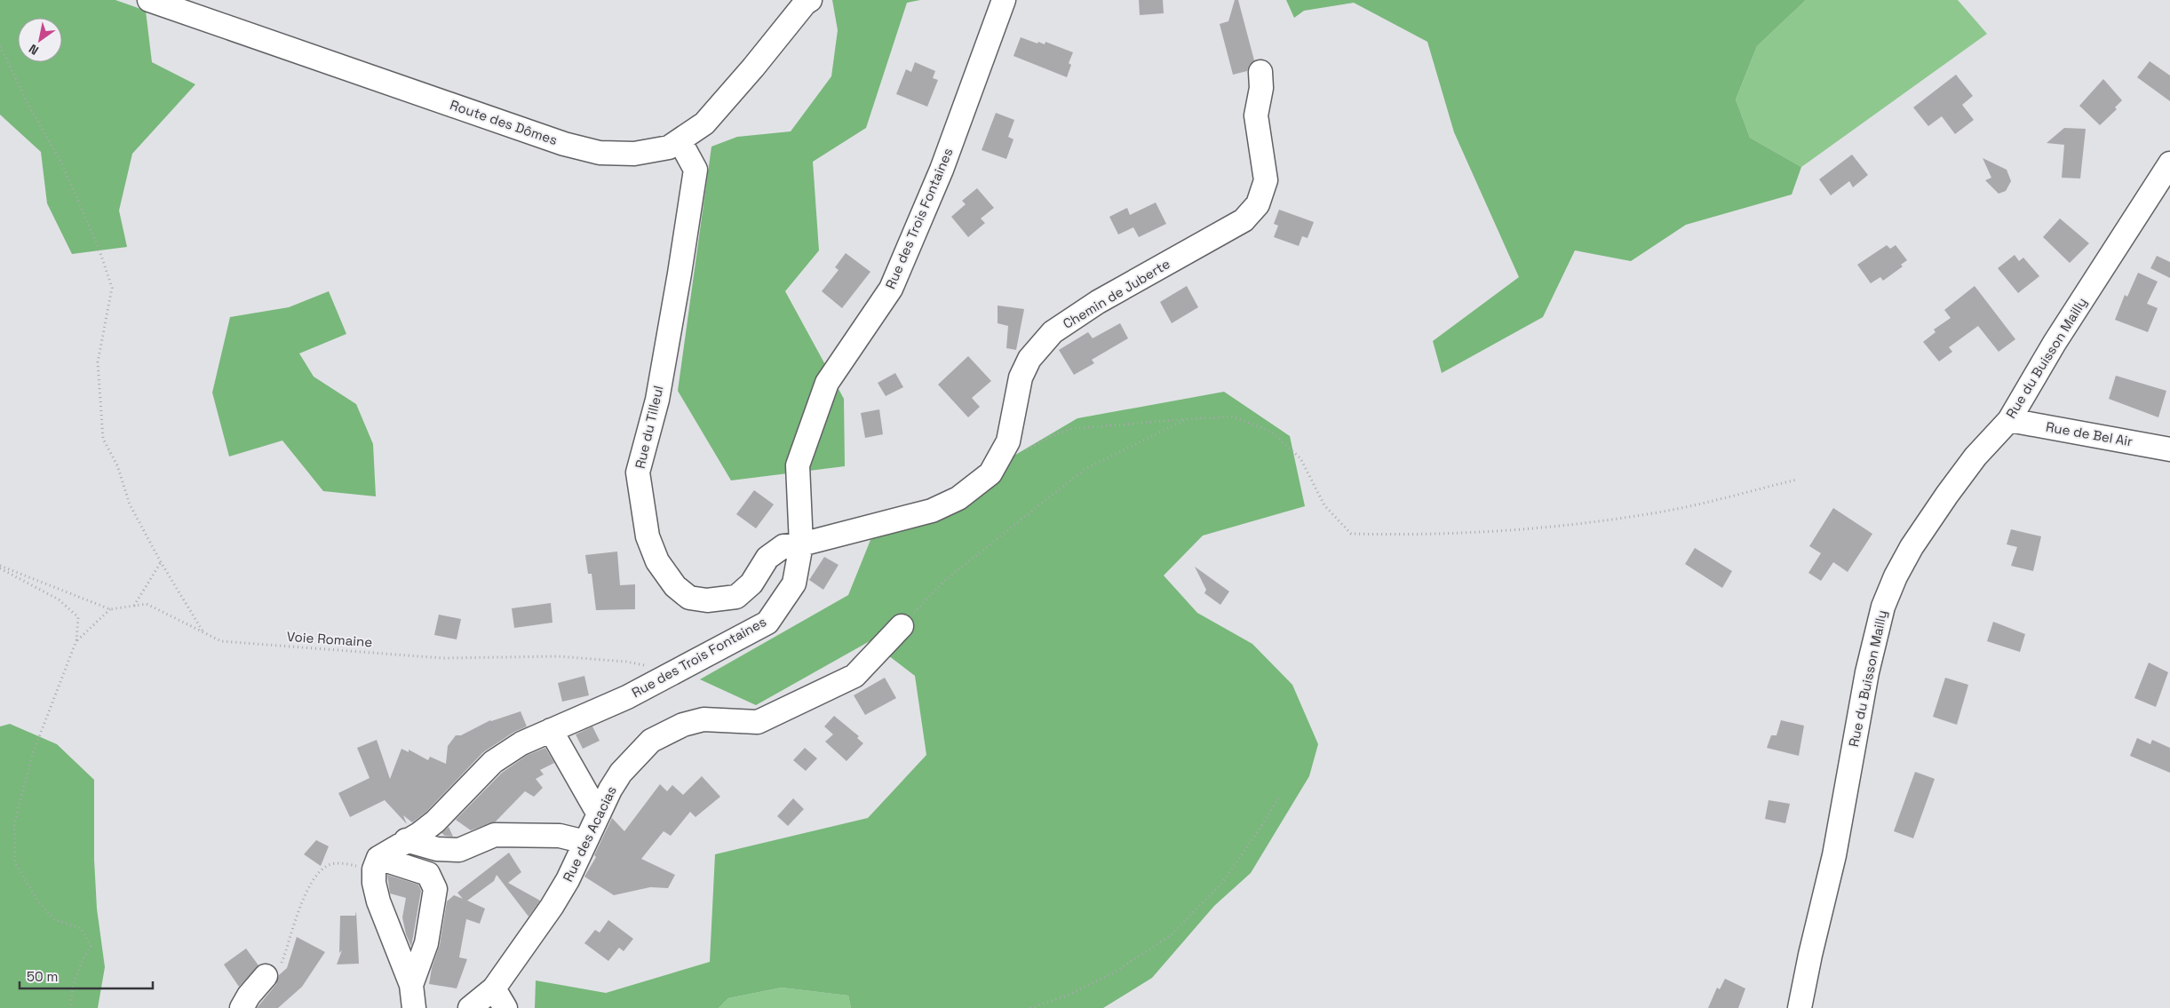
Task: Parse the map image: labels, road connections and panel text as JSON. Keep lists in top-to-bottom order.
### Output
{
  "streets": {
    "street": [
      "Route des Dômes",
      "Rue des Trois Fontaines",
      "Chemin de Juberte",
      "Rue du Buisson Mailly",
      "Rue du Tilleul",
      "Rue de Bel Air",
      "Rue des Acacias"
    ],
    "path": ["Voie Romaine"]
  },
  "crossings": [
    ["Route des Dômes", "Rue du Tilleul"],
    ["Rue des Trois Fontaines", "Chemin de Juberte"],
    ["Rue des Trois Fontaines", "Rue du Tilleul"],
    ["Rue des Trois Fontaines", "Voie Romaine"],
    ["Chemin de Juberte", "Rue du Tilleul"],
    ["Rue du Buisson Mailly", "Rue de Bel Air"]
  ],
  "scale_bar": "50 m",
  "north": "bottom left"
}
